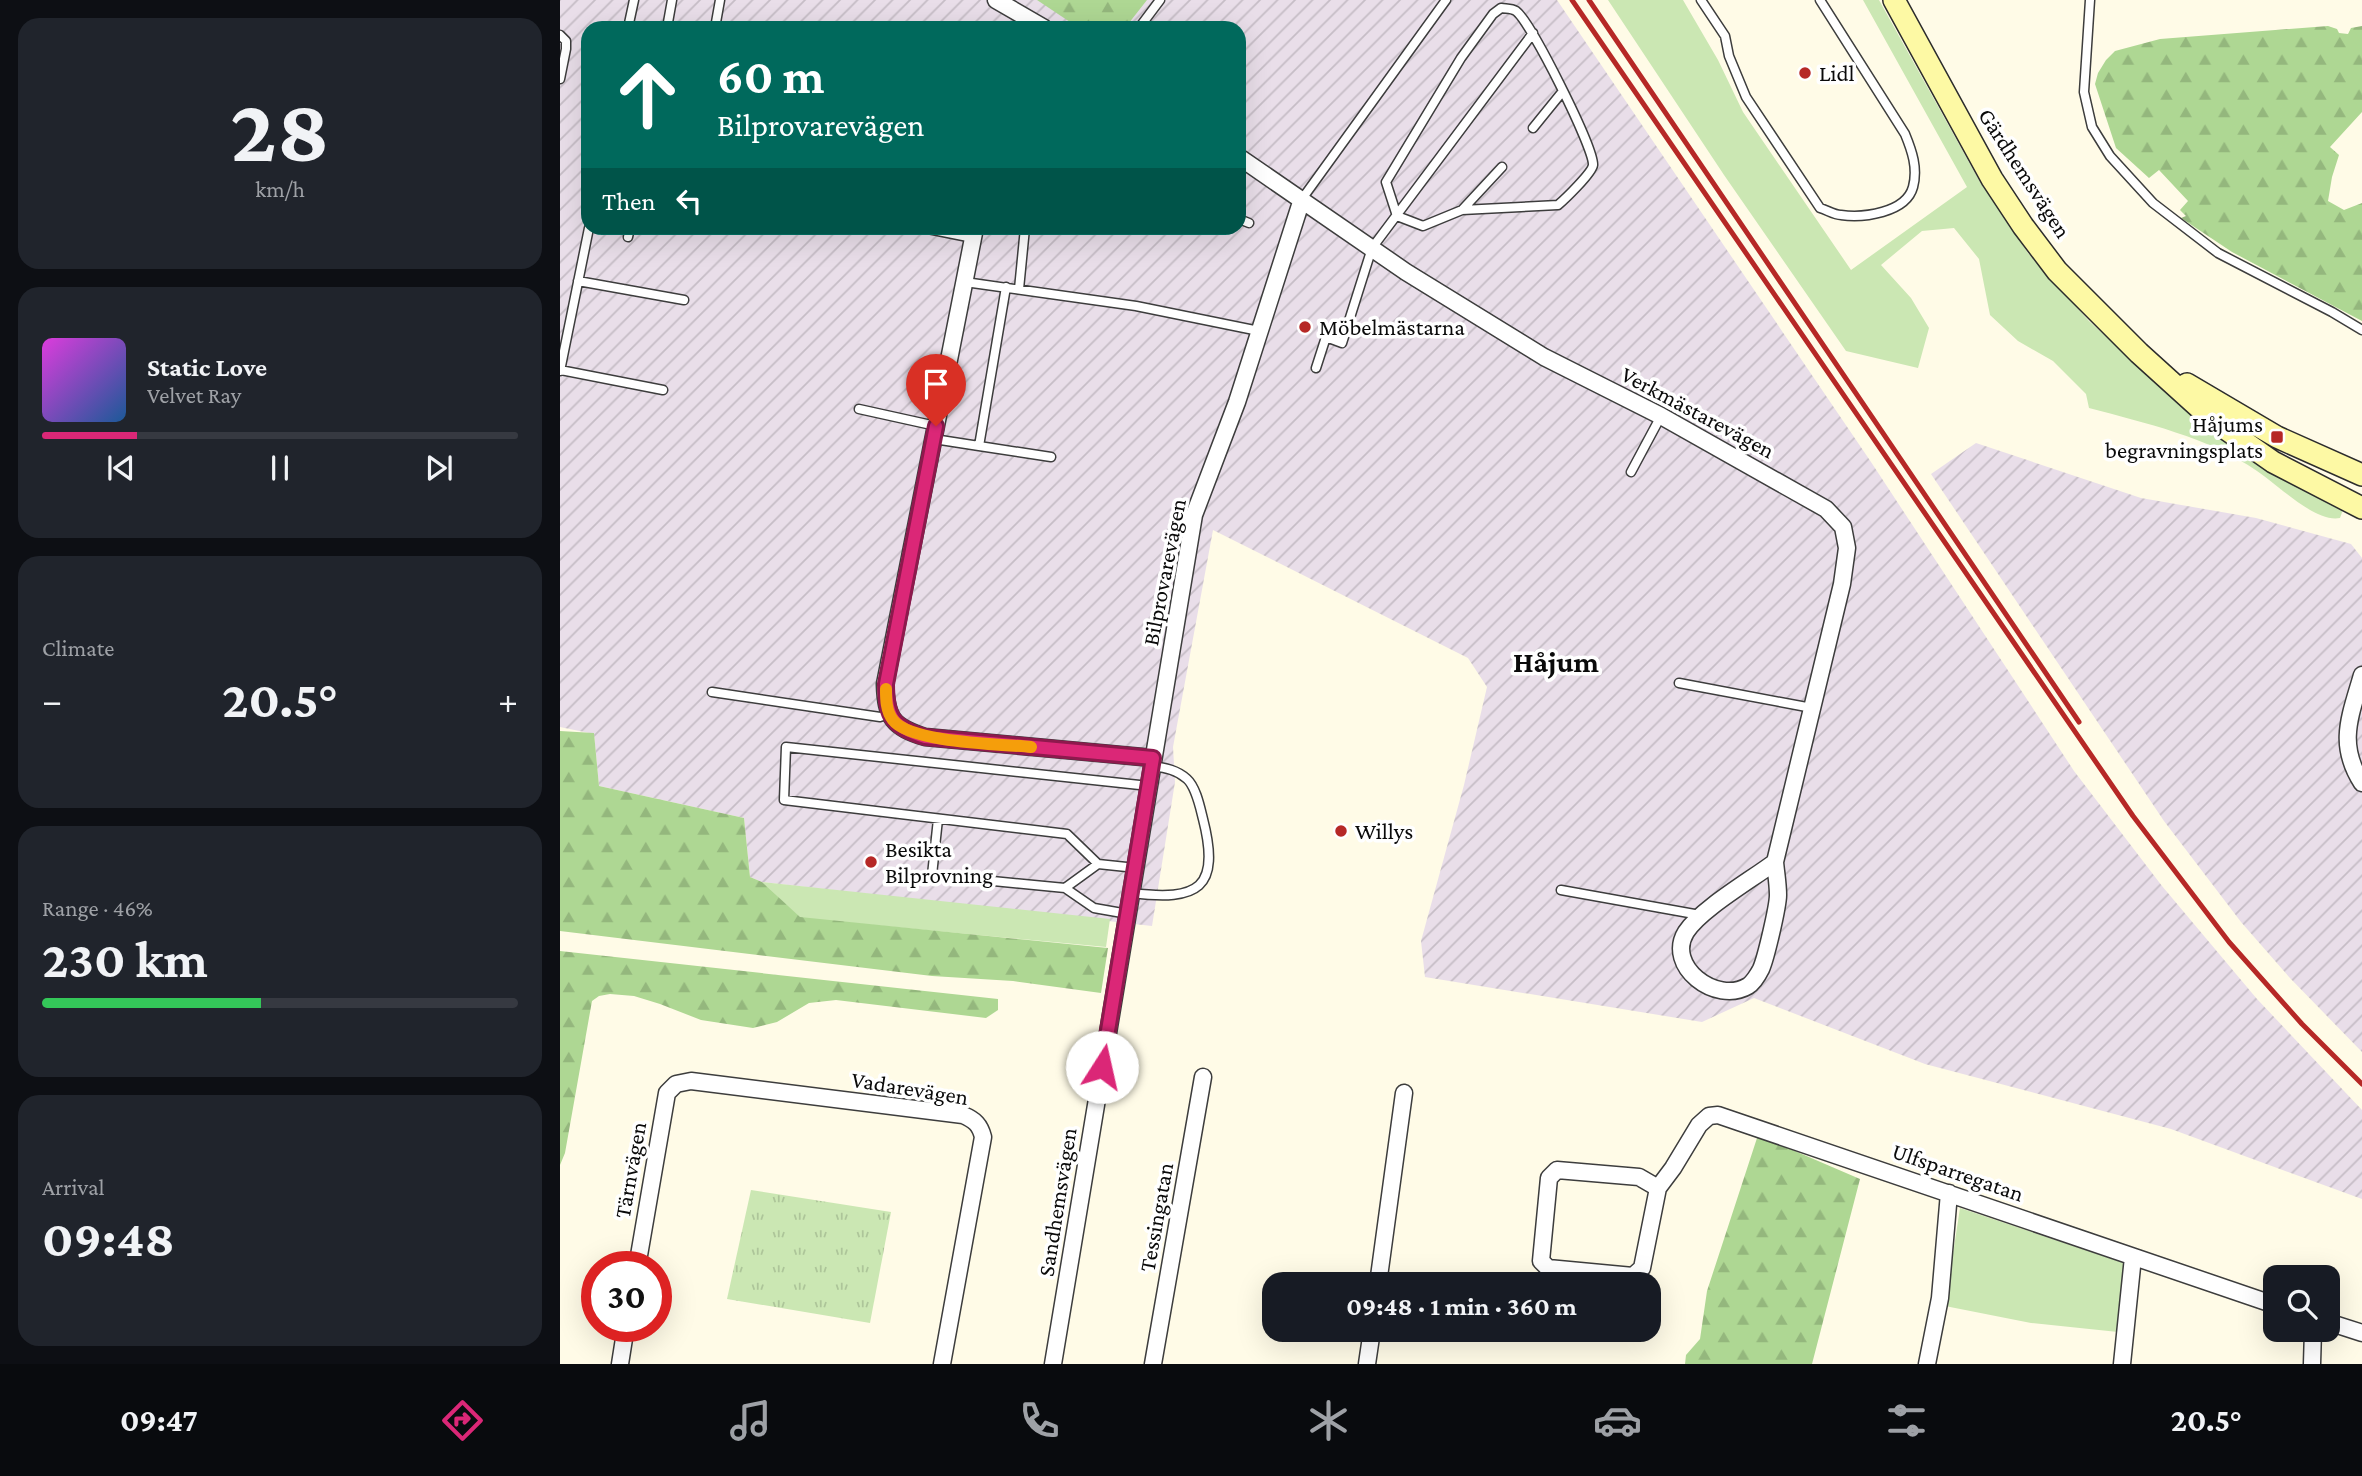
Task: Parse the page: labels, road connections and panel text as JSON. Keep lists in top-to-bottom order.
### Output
{
  "streets": {
    "main road": ["Gärdhemsvägen"],
    "street": [
      "Verkmästarevägen",
      "Bilprovarevägen",
      "Vadarevägen",
      "Tärnvägen",
      "Ulfsparregatan",
      "Sandhemsvägen",
      "Tessingatan"
    ]
  },
  "crossings": [
    ["Verkmästarevägen", "Bilprovarevägen"],
    ["Bilprovarevägen", "Sandhemsvägen"],
    ["Vadarevägen", "Tärnvägen"]
  ],
  "districts": ["Håjum"],
  "places": {
    "other": [
      "Lidl",
      "Möbelmästarna",
      "Willys",
      "Besikta Bilprovning"
    ],
    "transit": ["Håjums begravningsplats"]
  },
  "page": {
    "tile": [
      ["28", "km/h"],
      "Climate",
      ["Range · 46%", "230 km"],
      ["Arrival", "09:48"]
    ],
    "turn": ["60 m", "Bilprovarevägen"],
    "then": "Then",
    "song": ["Static Love", "Velvet Ray"],
    "heat": ["−", "20.5°", "+"],
    "limit": "30",
    "trip": "09:48 · 1 min · 360 m",
    "tabs": ["09:47", "20.5°"]
  }
}
